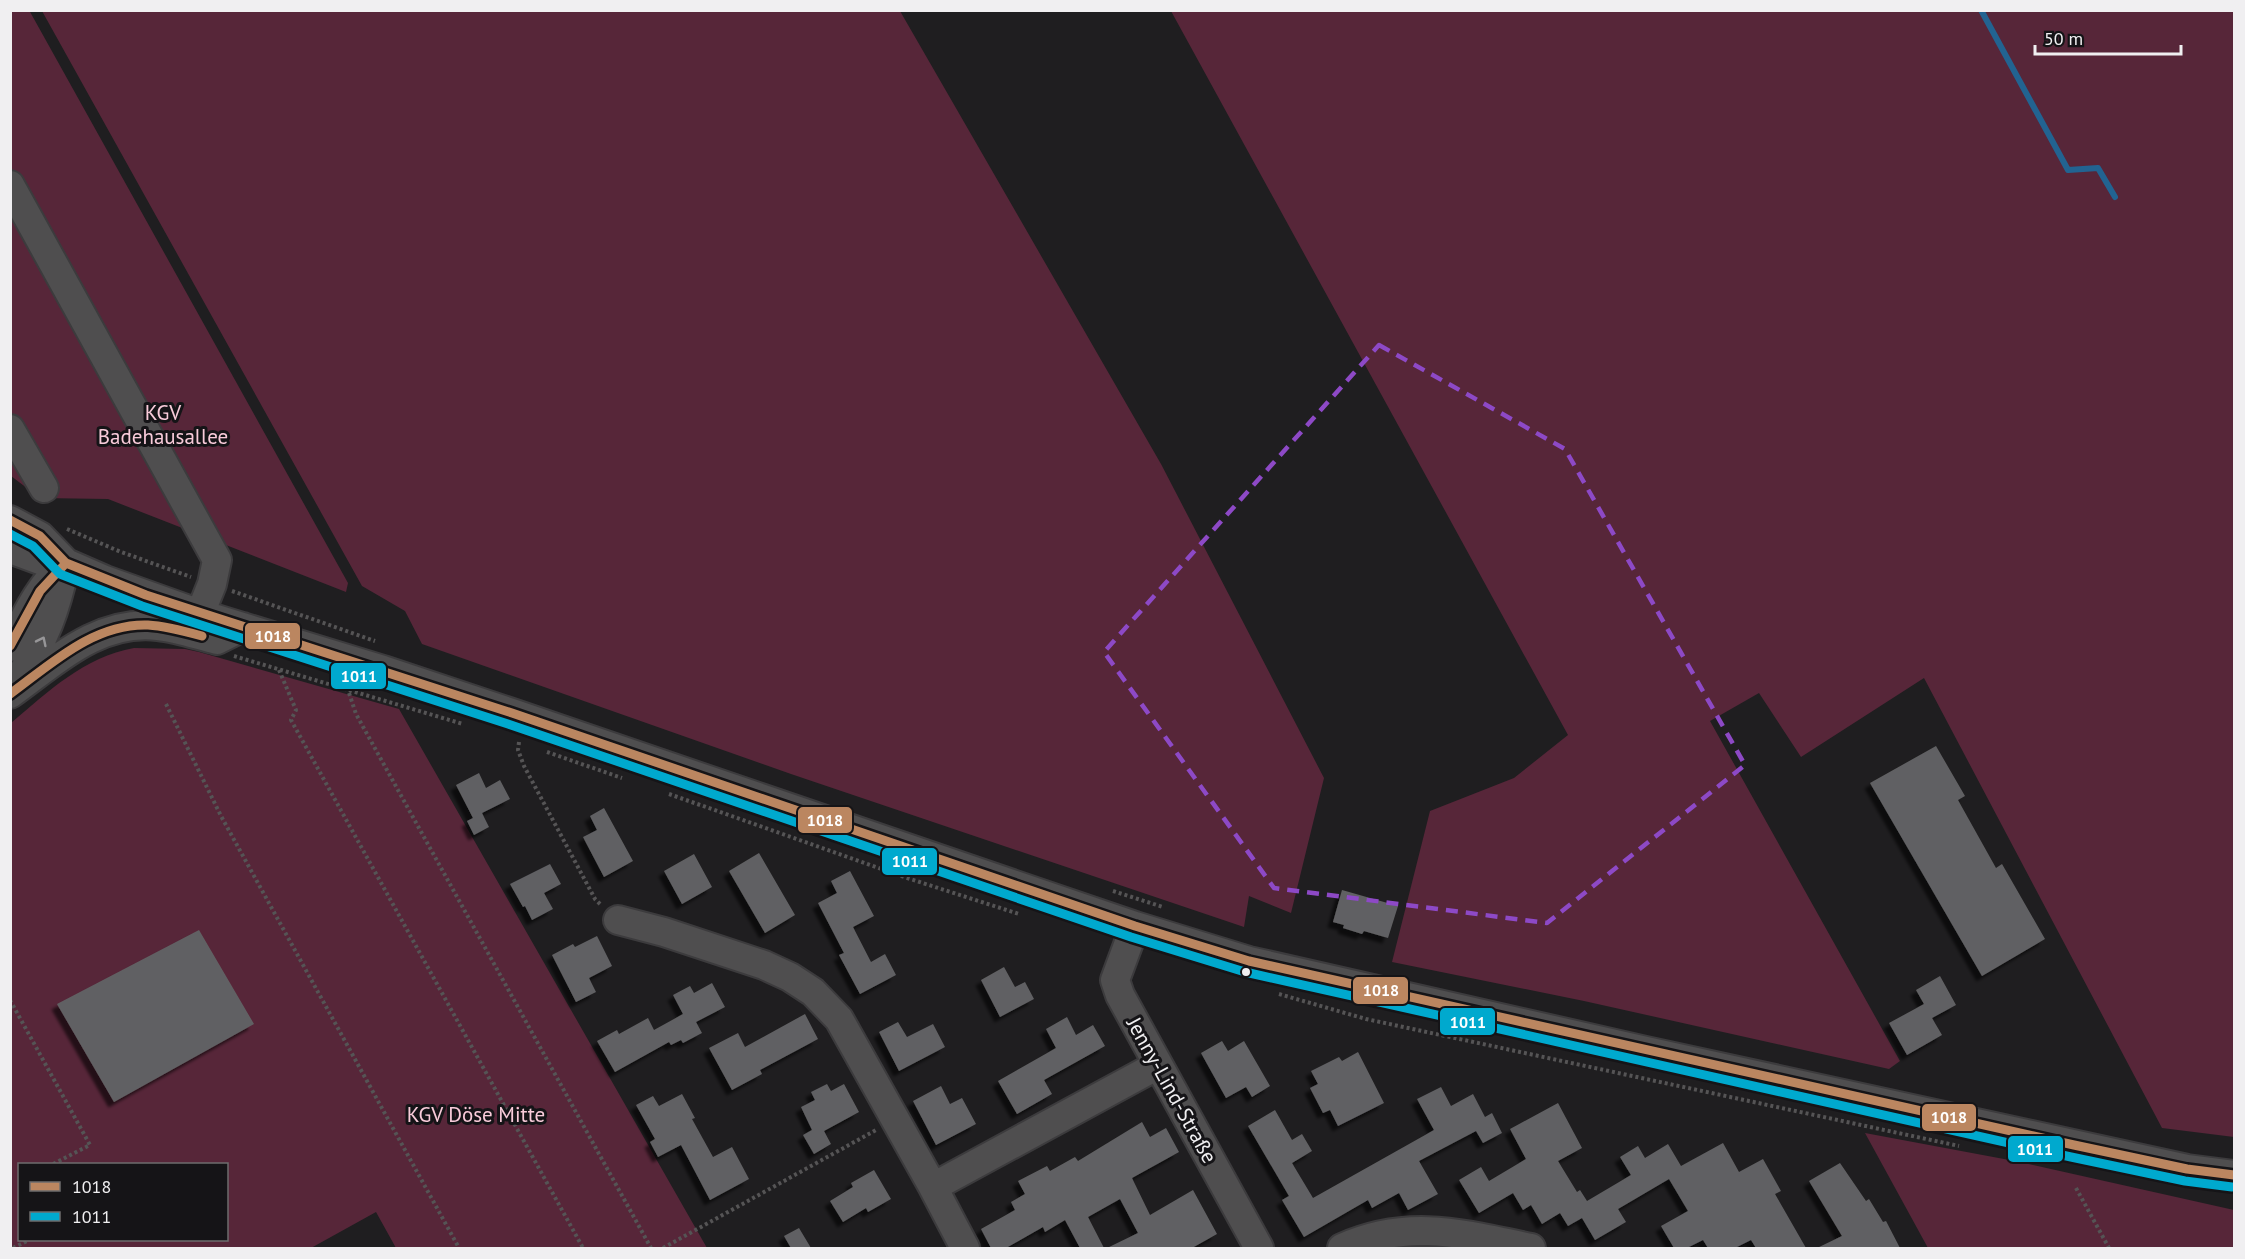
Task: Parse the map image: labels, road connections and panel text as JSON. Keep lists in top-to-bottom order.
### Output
{
  "streets": {
    "street": ["Jenny-Lind-Straße"]
  },
  "parks": ["KGV Badehausallee", "KGV Döse Mitte"],
  "lines": ["transit line 1018", "transit line 1011"],
  "legend": ["1018", "1011"],
  "scale_bar": "50 m"
}
